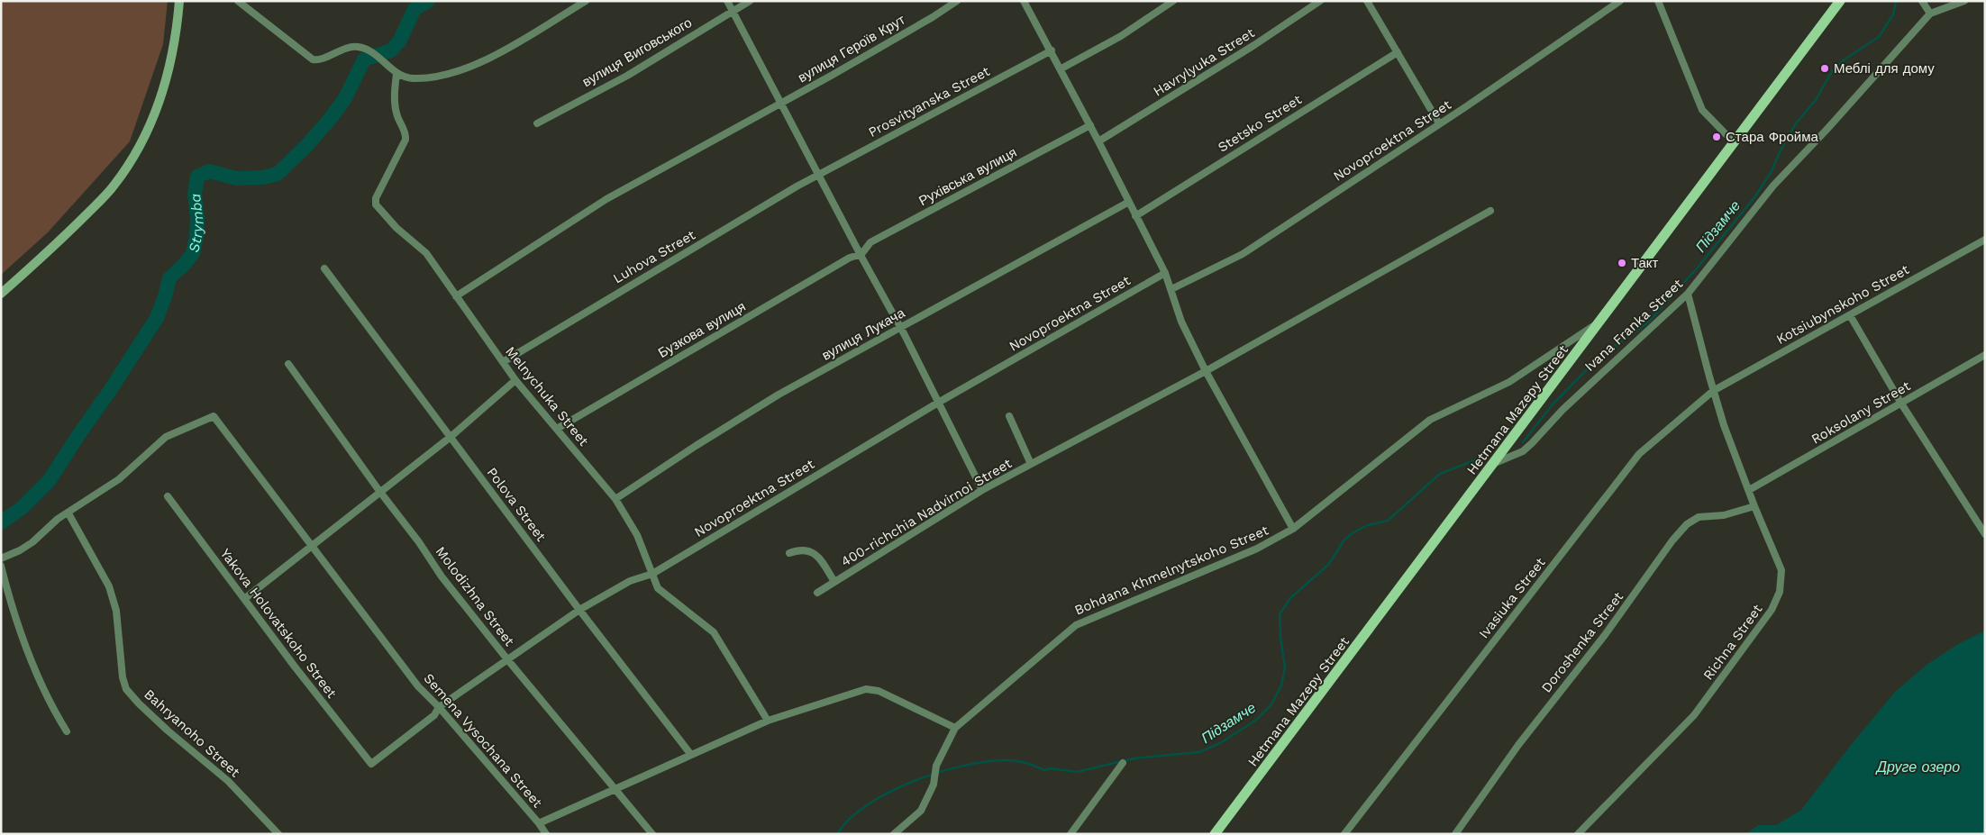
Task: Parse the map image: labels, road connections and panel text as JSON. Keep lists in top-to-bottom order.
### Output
{
  "streets": {
    "main road": ["Hetmana Mazepy Street"],
    "street": [
      "вулиця Героїв Крут",
      "вулиця Виговського",
      "Havrylyuka Street",
      "Prosvityanska Street",
      "Stetsko Street",
      "Novoproektna Street",
      "Рухівська вулиця",
      "Luhova Street",
      "Kotsiubynskoho Street",
      "Ivana Franka Street",
      "Бузкова вулиця",
      "вулиця Лукача",
      "Melnychuka Street",
      "Roksolany Street",
      "Polova Street",
      "400-richchia Nadvirnoi Street",
      "Bohdana Khmelnytskoho Street",
      "Molodizhna Street",
      "Ivasiuka Street",
      "Yakova Holovatskoho Street",
      "Doroshenka Street",
      "Richna Street",
      "Bahryanoho Street",
      "Semena Vysochana Street"
    ]
  },
  "crossings": [
    ["вулиця Героїв Крут", "Melnychuka Street"],
    ["Prosvityanska Street", "Luhova Street"],
    ["Novoproektna Street", "Melnychuka Street"],
    ["Novoproektna Street", "Polova Street"],
    ["Novoproektna Street", "Molodizhna Street"],
    ["Novoproektna Street", "Yakova Holovatskoho Street"],
    ["Novoproektna Street", "Semena Vysochana Street"],
    ["Рухівська вулиця", "Бузкова вулиця"],
    ["Luhova Street", "Melnychuka Street"],
    ["Kotsiubynskoho Street", "Ivasiuka Street"],
    ["Kotsiubynskoho Street", "Richna Street"],
    ["Ivana Franka Street", "Hetmana Mazepy Street"],
    ["Ivana Franka Street", "Richna Street"],
    ["Бузкова вулиця", "Melnychuka Street"],
    ["вулиця Лукача", "Melnychuka Street"],
    ["Melnychuka Street", "Semena Vysochana Street"],
    ["Hetmana Mazepy Street", "Bohdana Khmelnytskoho Street"],
    ["Roksolany Street", "Richna Street"],
    ["Polova Street", "Semena Vysochana Street"],
    ["Bohdana Khmelnytskoho Street", "Semena Vysochana Street"],
    ["Molodizhna Street", "Semena Vysochana Street"],
    ["Ivasiuka Street", "Richna Street"],
    ["Doroshenka Street", "Richna Street"],
    ["Bahryanoho Street", "Semena Vysochana Street"]
  ],
  "water": ["Strymba", "Підзамче", "Друге озеро"],
  "places": ["Меблі для дому", "Стара Фройма", "Такт"]
}
